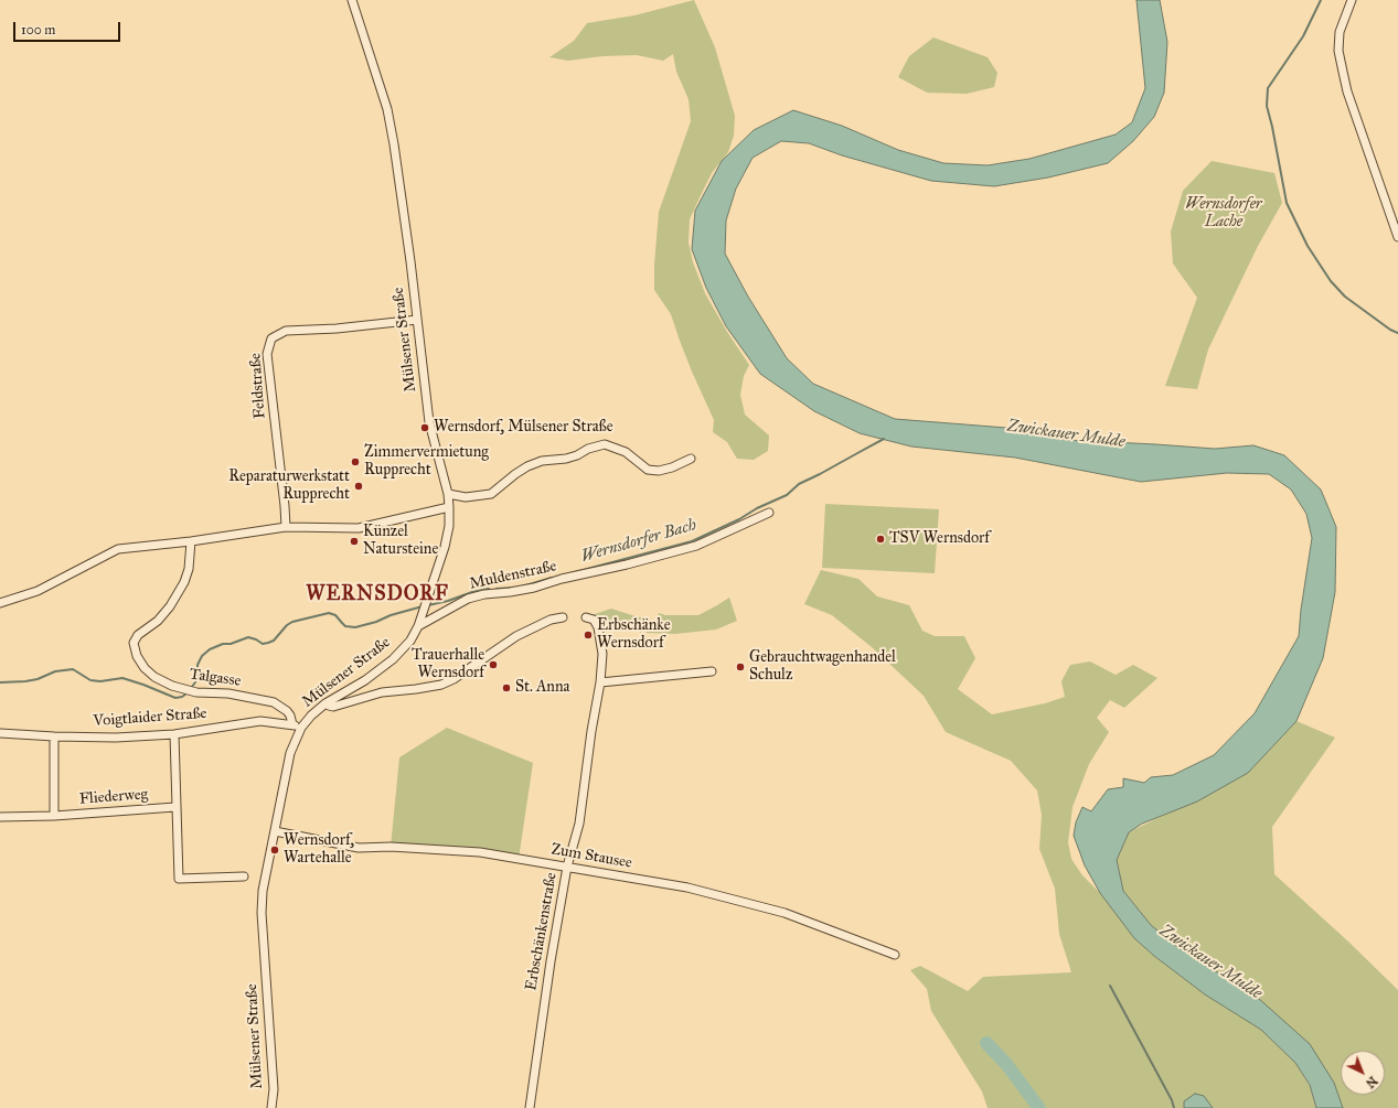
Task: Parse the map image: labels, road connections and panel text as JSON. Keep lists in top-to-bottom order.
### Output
{
  "streets": {
    "street": [
      "Mülsener Straße",
      "Feldstraße",
      "Muldenstraße",
      "Talgasse",
      "Voigtlaider Straße",
      "Fliederweg",
      "Zum Stausee",
      "Erbschänkenstraße"
    ]
  },
  "crossings": [
    ["Mülsener Straße", "Feldstraße"],
    ["Mülsener Straße", "Muldenstraße"],
    ["Mülsener Straße", "Voigtlaider Straße"],
    ["Mülsener Straße", "Zum Stausee"],
    ["Talgasse", "Voigtlaider Straße"],
    ["Zum Stausee", "Erbschänkenstraße"]
  ],
  "districts": ["WERNSDORF"],
  "water": ["Zwickauer Mulde", "Wernsdorfer Bach"],
  "parks": ["Wernsdorfer Lache"],
  "places": [
    "Wernsdorf, Mülsener Straße",
    "Zimmervermietung Rupprecht",
    "Reparaturwerkstatt Rupprecht",
    "TSV Wernsdorf",
    "Künzel Natursteine",
    "Erbschänke Wernsdorf",
    "Trauerhalle Wernsdorf",
    "Gebrauchtwagenhandel Schulz",
    "St. Anna",
    "Wernsdorf, Wartehalle"
  ],
  "scale_bar": "100 m",
  "north": "bottom right"
}
